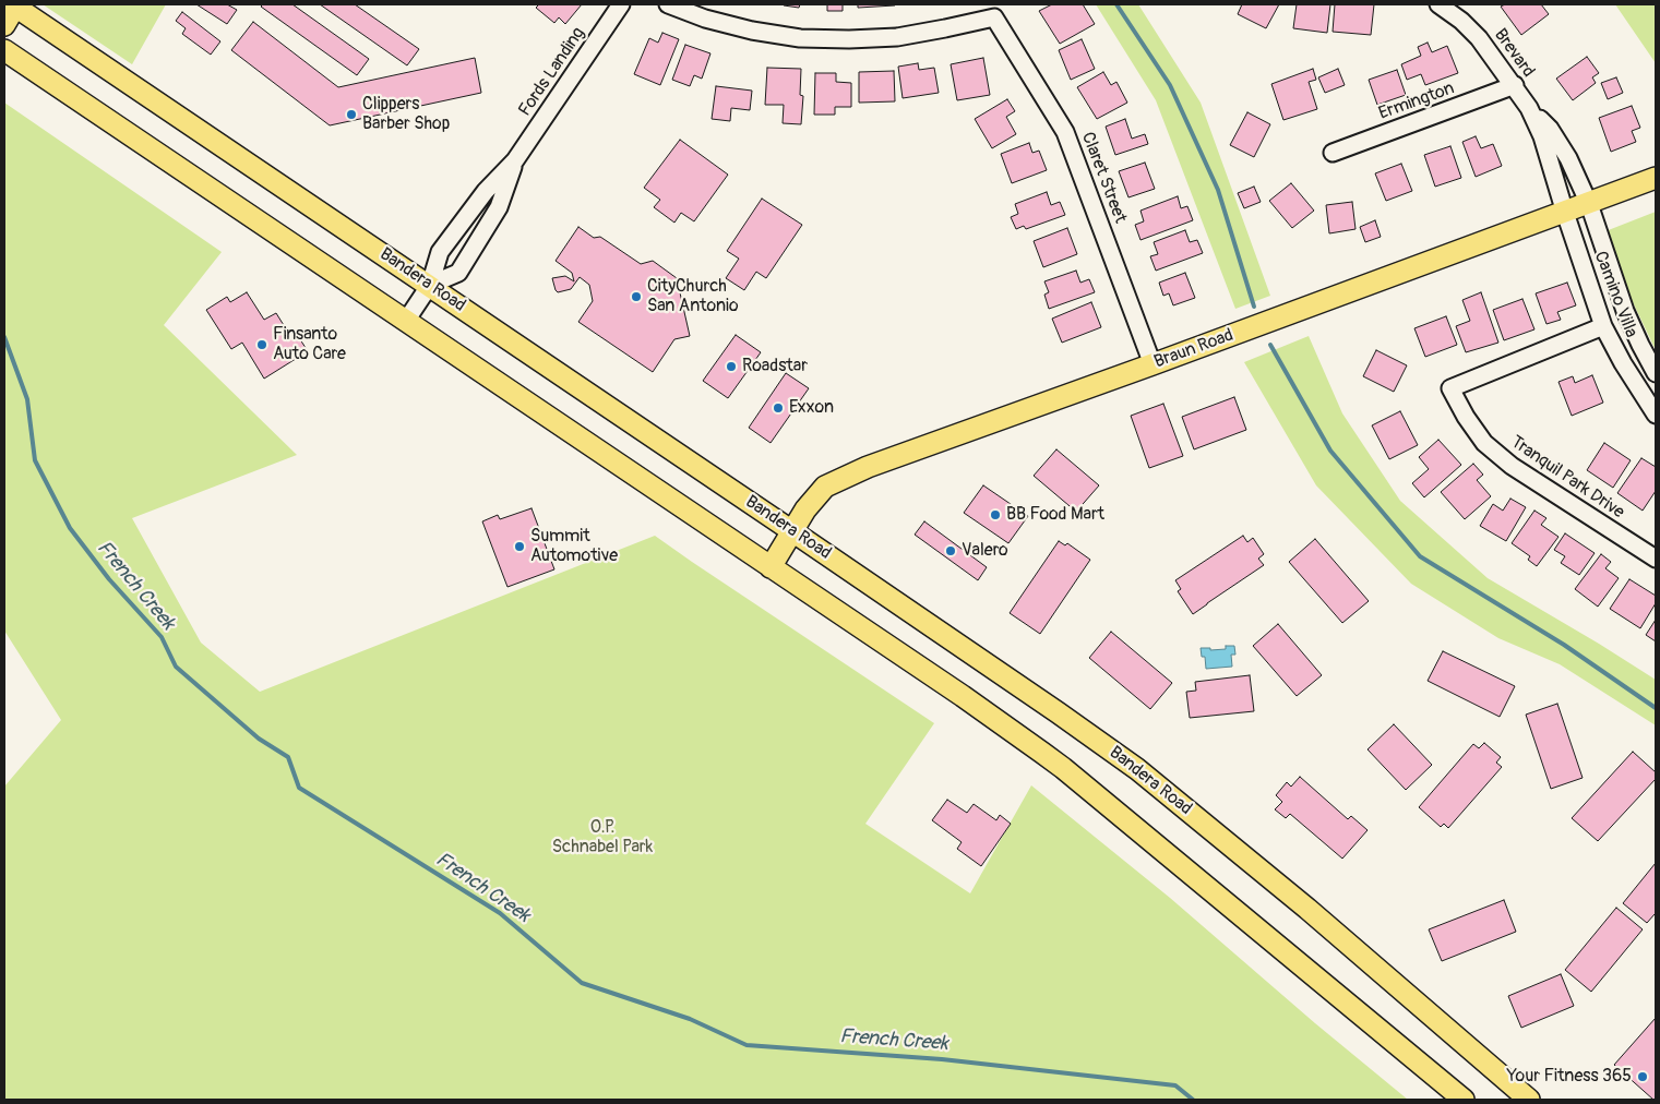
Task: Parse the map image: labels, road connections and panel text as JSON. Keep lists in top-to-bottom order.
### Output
{
  "streets": {
    "main road": ["Bandera Road", "Braun Road"],
    "street": [
      "Brevard",
      "Fords Landing",
      "Ermington",
      "Claret Street",
      "Camino Villa",
      "Tranquil Park Drive"
    ]
  },
  "crossings": [
    ["Brevard", "Ermington"],
    ["Brevard", "Camino Villa"],
    ["Brevard", "Braun Road"],
    ["Fords Landing", "Bandera Road"],
    ["Claret Street", "Braun Road"],
    ["Bandera Road", "Braun Road"],
    ["Camino Villa", "Braun Road"],
    ["Camino Villa", "Tranquil Park Drive"]
  ],
  "water": ["French Creek"],
  "parks": ["O.P. Schnabel Park"],
  "places": [
    "Clippers Barber Shop",
    "CityChurch San Antonio",
    "Finsanto Auto Care",
    "Roadstar",
    "Exxon",
    "BB Food Mart",
    "Summit Automotive",
    "Valero",
    "Your Fitness 365"
  ]
}
